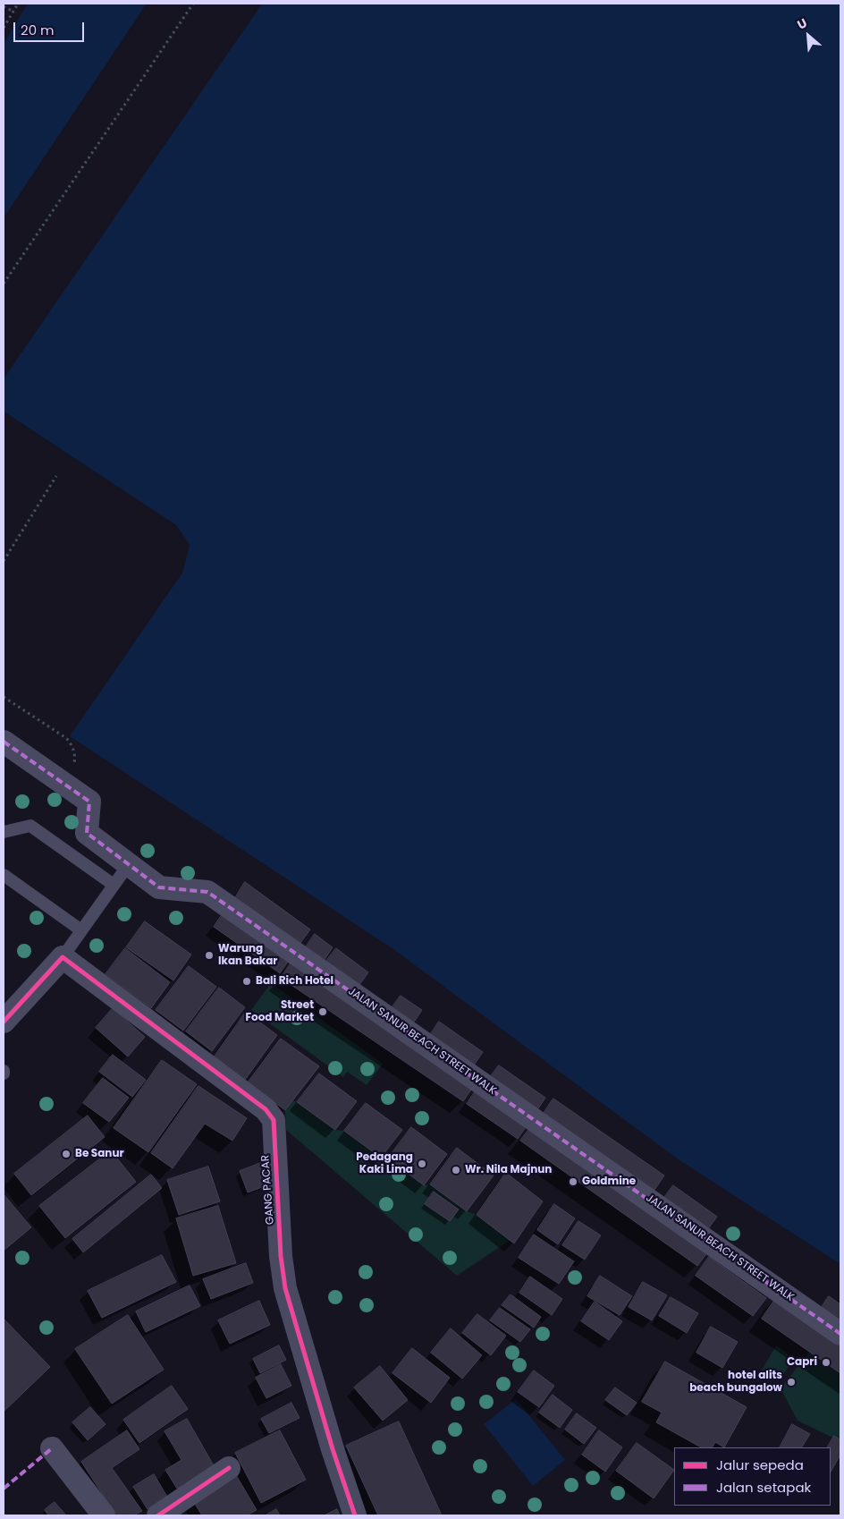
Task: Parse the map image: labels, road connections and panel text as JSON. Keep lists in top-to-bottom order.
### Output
{
  "streets": {
    "street": ["JALAN SANUR BEACH STREET WALK", "GANG PACAR"]
  },
  "places": [
    "Warung Ikan Bakar",
    "Bali Rich Hotel",
    "Street Food Market",
    "Be Sanur",
    "Pedagang Kaki Lima",
    "Wr. Nila Majnun",
    "Goldmine",
    "Capri",
    "hotel alits beach bungalow"
  ],
  "legend": ["Jalur sepeda", "Jalan setapak"],
  "scale_bar": "20 m",
  "north": "top left"
}
